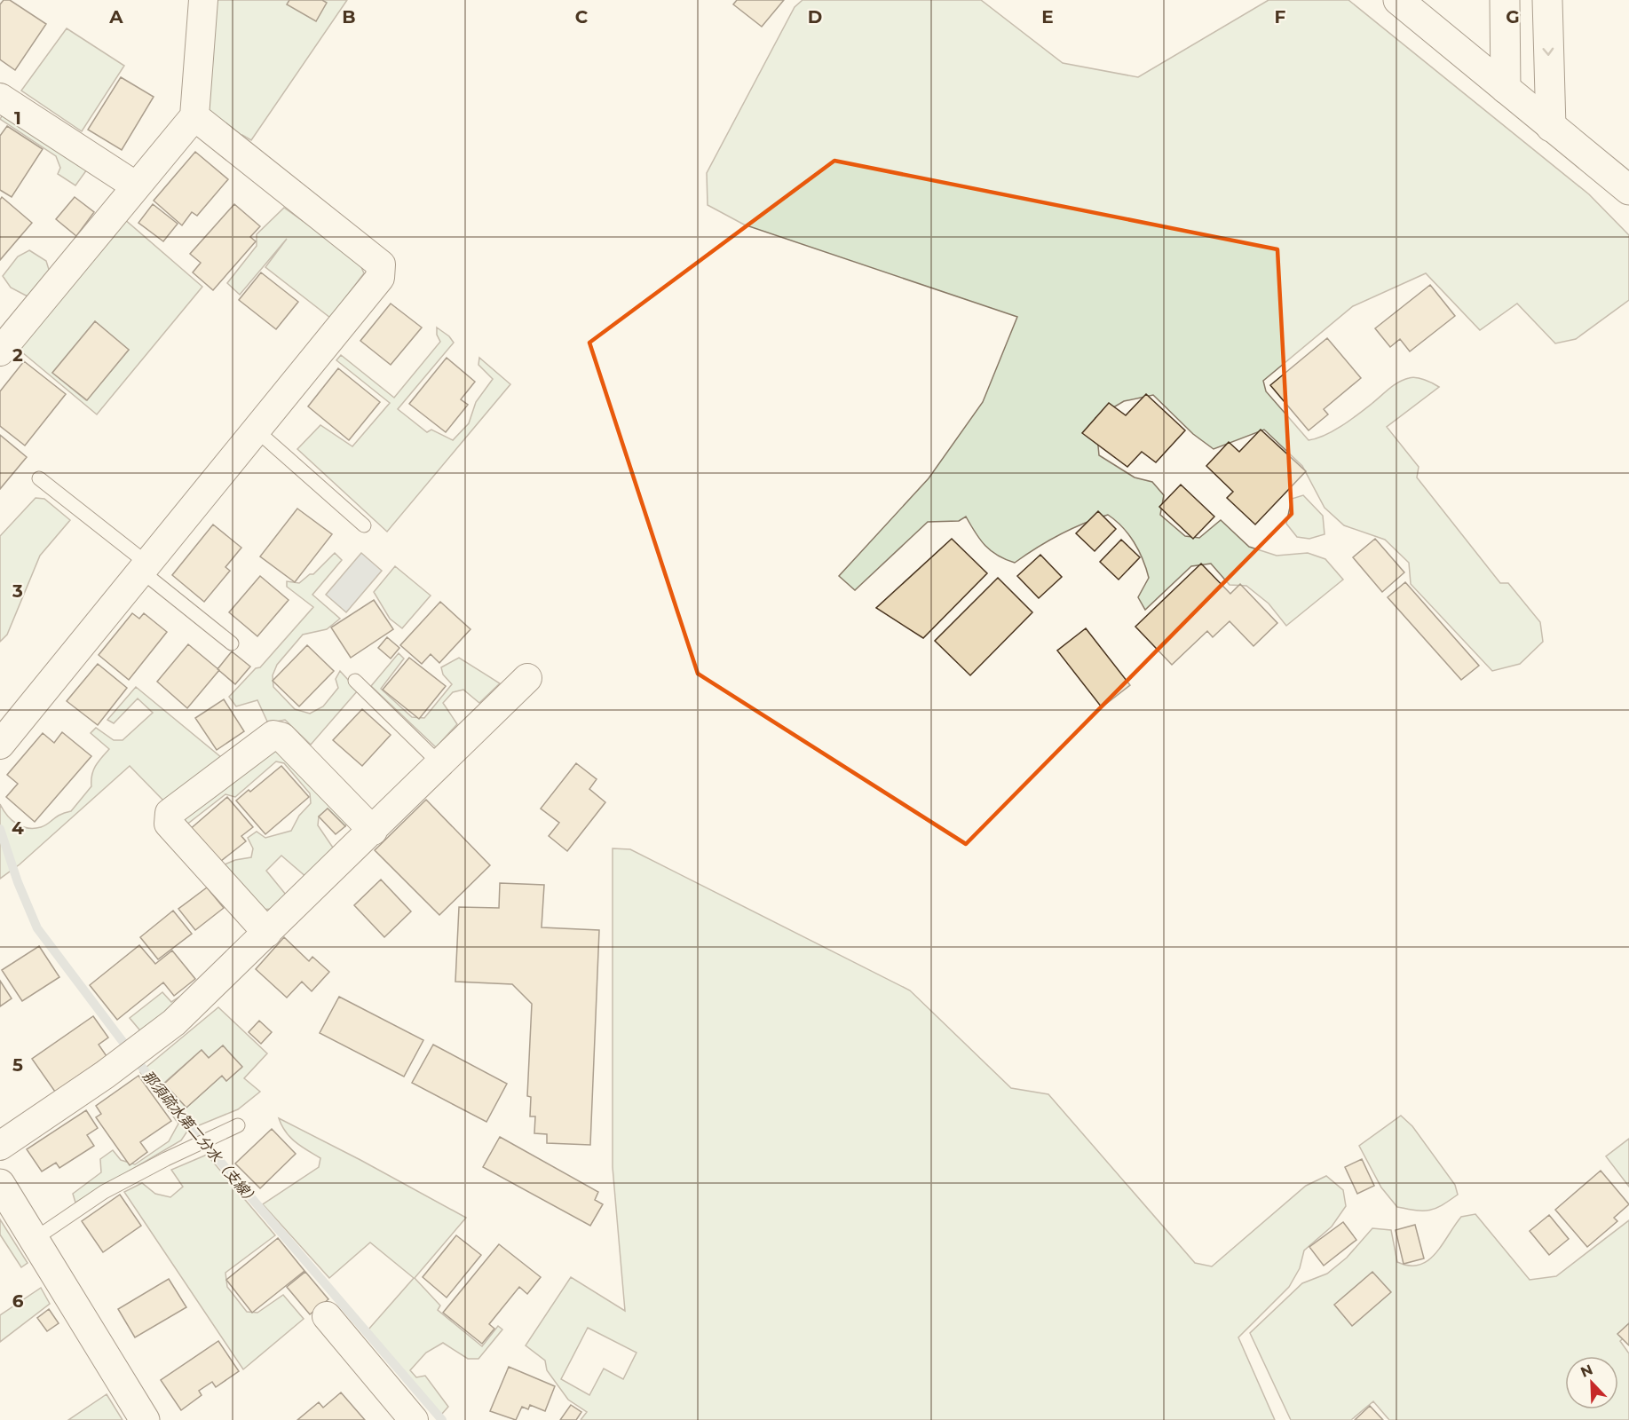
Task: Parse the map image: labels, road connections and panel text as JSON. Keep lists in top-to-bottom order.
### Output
{
  "water": ["那須疏水第二分水（支線）"],
  "north": "top left",
  "grid": {
    "columns": [
      "A",
      "B",
      "C",
      "D",
      "E",
      "F",
      "G"
    ],
    "rows": [
      "1",
      "2",
      "3",
      "4",
      "5",
      "6"
    ]
  }
}
